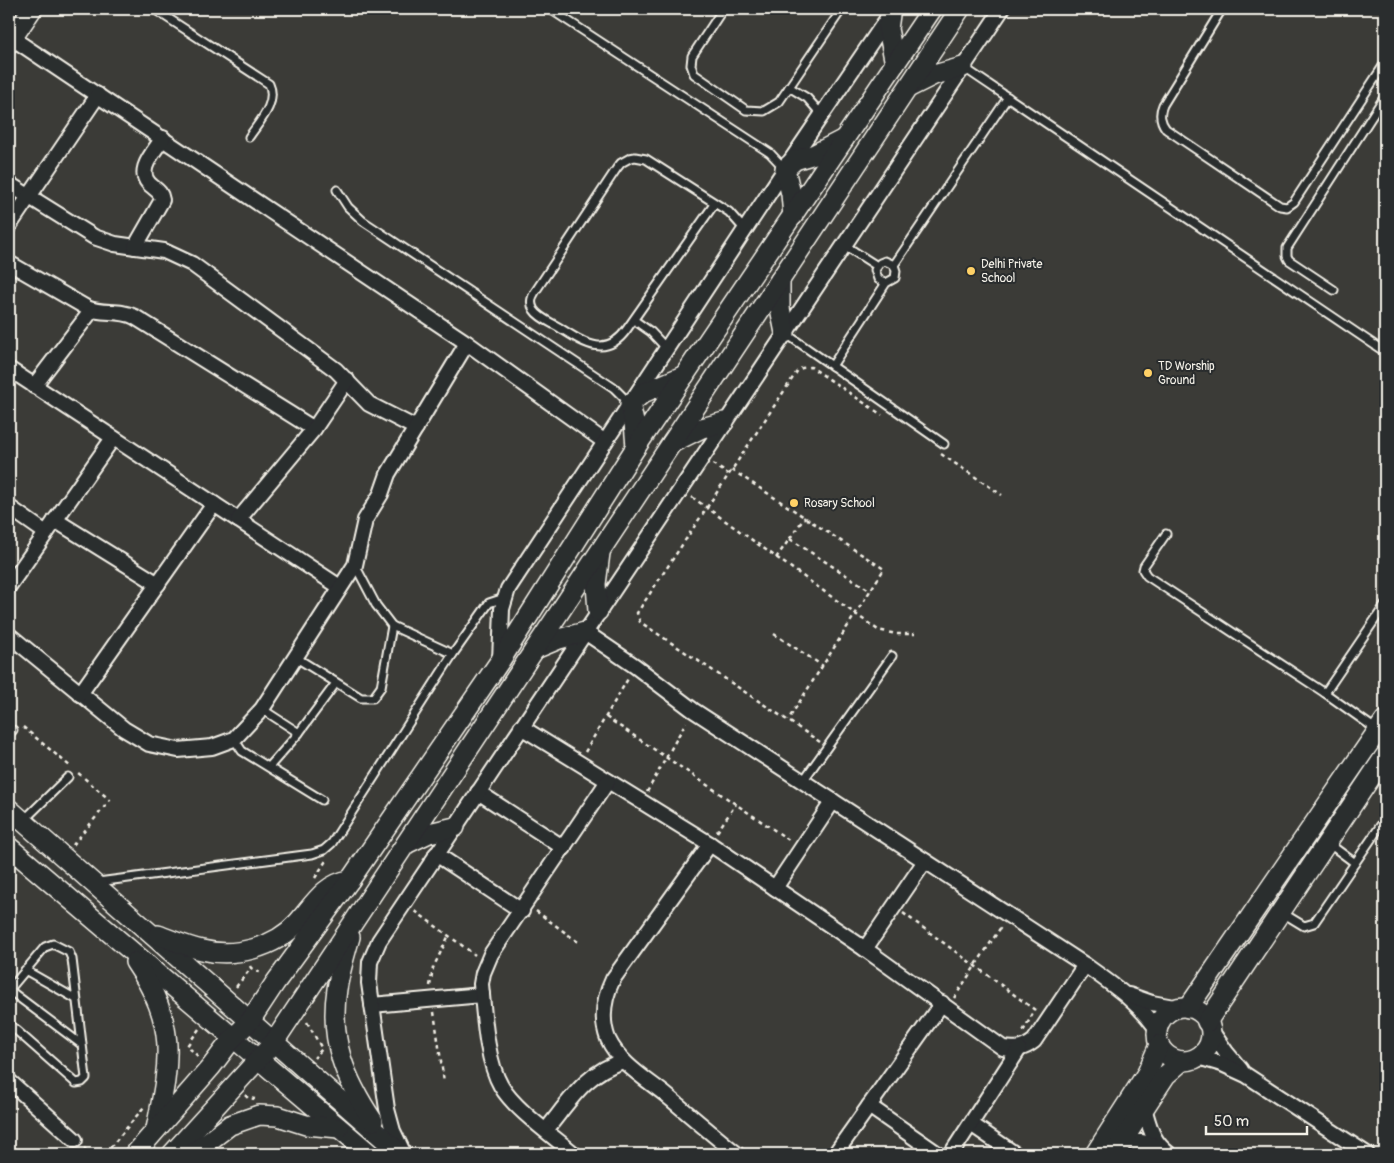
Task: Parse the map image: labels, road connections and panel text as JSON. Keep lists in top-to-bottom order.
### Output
{
  "places": ["Delhi Private School", "TD Worship Ground", "Rosary School"],
  "scale_bar": "50 m"
}
